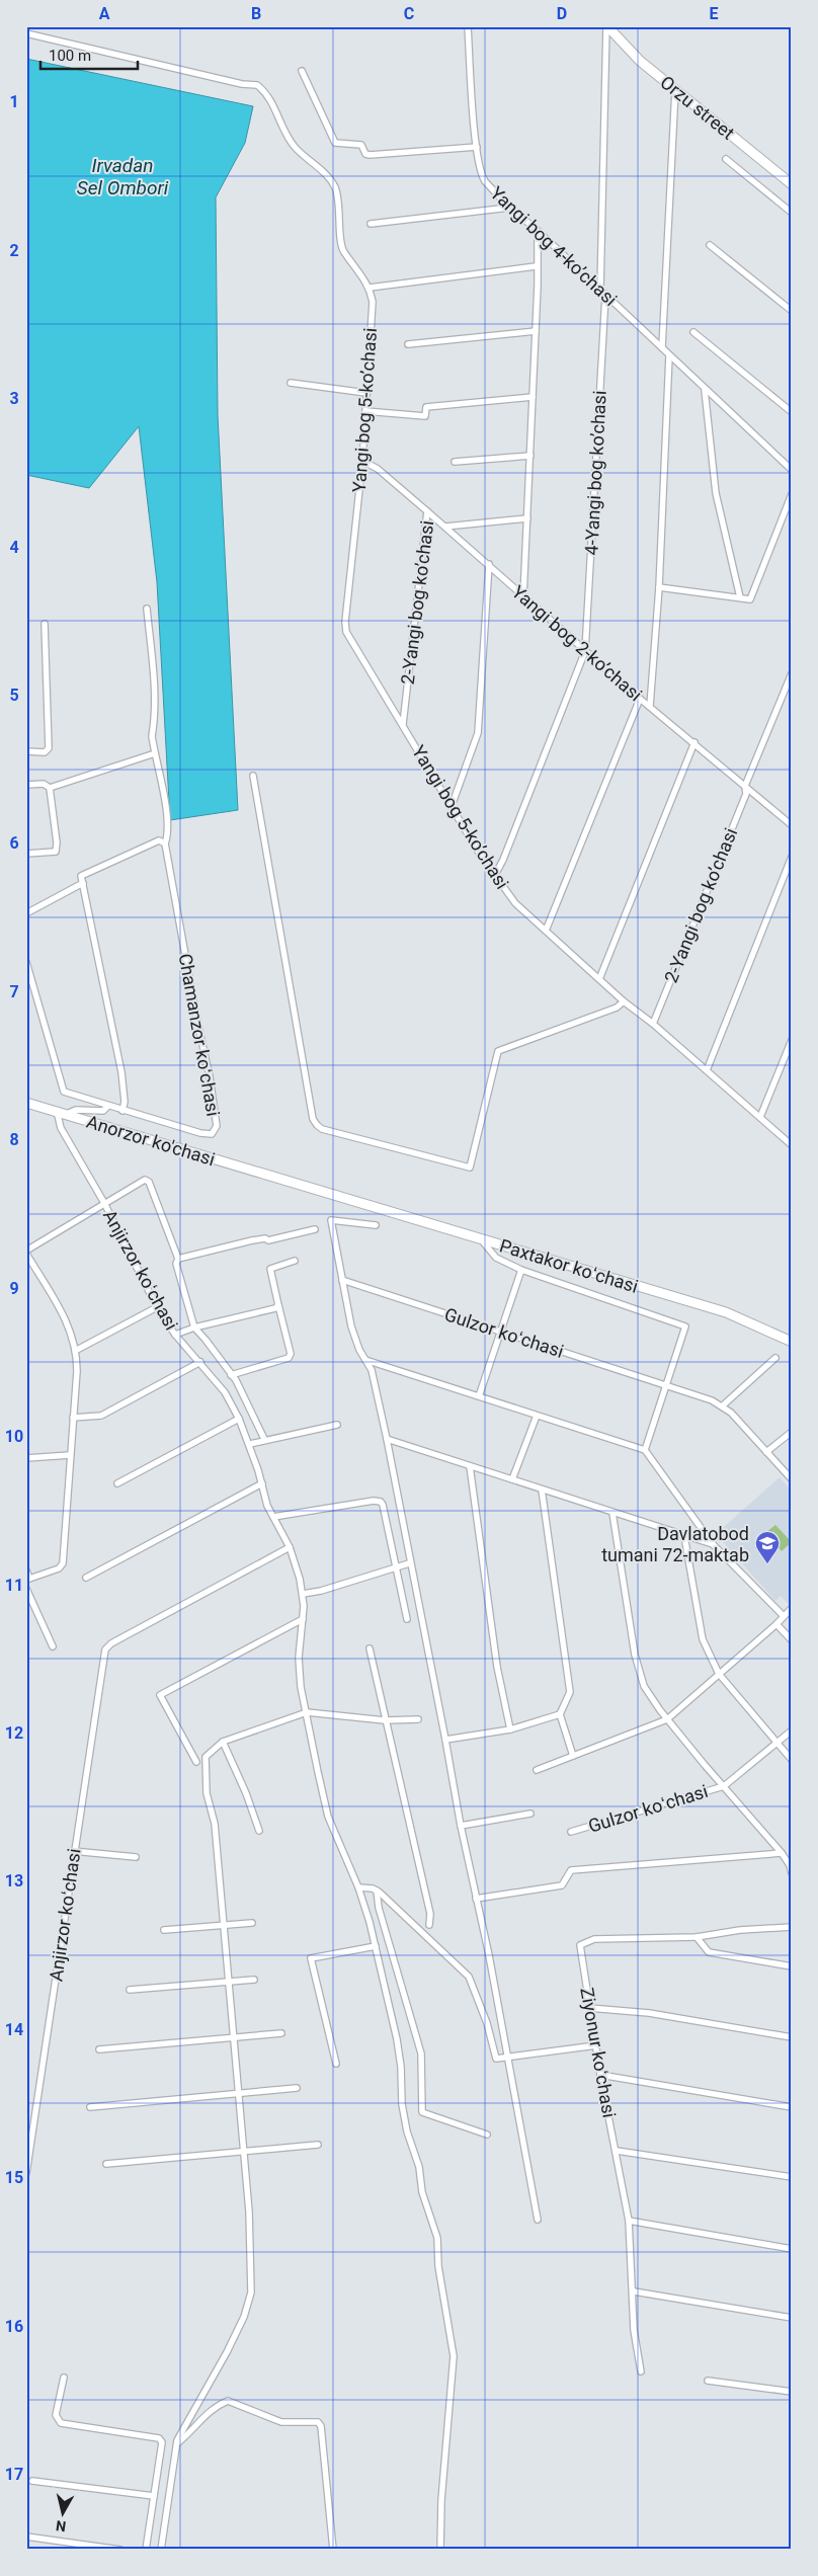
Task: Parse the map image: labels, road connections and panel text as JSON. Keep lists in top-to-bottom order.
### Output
{
  "streets": {
    "main road": ["Orzu street", "Anorzor ko'chasi", "Paxtakor koʻchasi"],
    "street": [
      "Yangi bog 4-koʼchasi",
      "Yangi bog 5-koʼchasi",
      "4-Yangi bog koʼchasi",
      "2-Yangi bog koʼchasi",
      "Yangi bog 2-koʼchasi",
      "Chamanzor koʻchasi",
      "Anjirzor koʻchasi",
      "Gulzor koʻchasi",
      "Ziyonur koʻchasi"
    ]
  },
  "crossings": [
    ["Yangi bog 4-koʼchasi", "4-Yangi bog koʼchasi"],
    ["Yangi bog 5-koʼchasi", "2-Yangi bog koʼchasi"],
    ["Yangi bog 5-koʼchasi", "Yangi bog 2-koʼchasi"],
    ["4-Yangi bog koʼchasi", "Yangi bog 2-koʼchasi"],
    ["2-Yangi bog koʼchasi", "Yangi bog 2-koʼchasi"],
    ["Anorzor ko'chasi", "Paxtakor koʻchasi"],
    ["Anorzor ko'chasi", "Anjirzor koʻchasi"]
  ],
  "water": ["Irvadan Sel Ombori"],
  "places": {
    "school or university": ["Davlatobod tumani 72-maktab"]
  },
  "scale_bar": "100 m",
  "north": "bottom",
  "grid": {
    "columns": [
      "A",
      "B",
      "C",
      "D",
      "E"
    ],
    "rows": [
      "1",
      "2",
      "3",
      "4",
      "5",
      "6",
      "7",
      "8",
      "9",
      "10",
      "11",
      "12",
      "13",
      "14",
      "15",
      "16",
      "17"
    ]
  }
}
